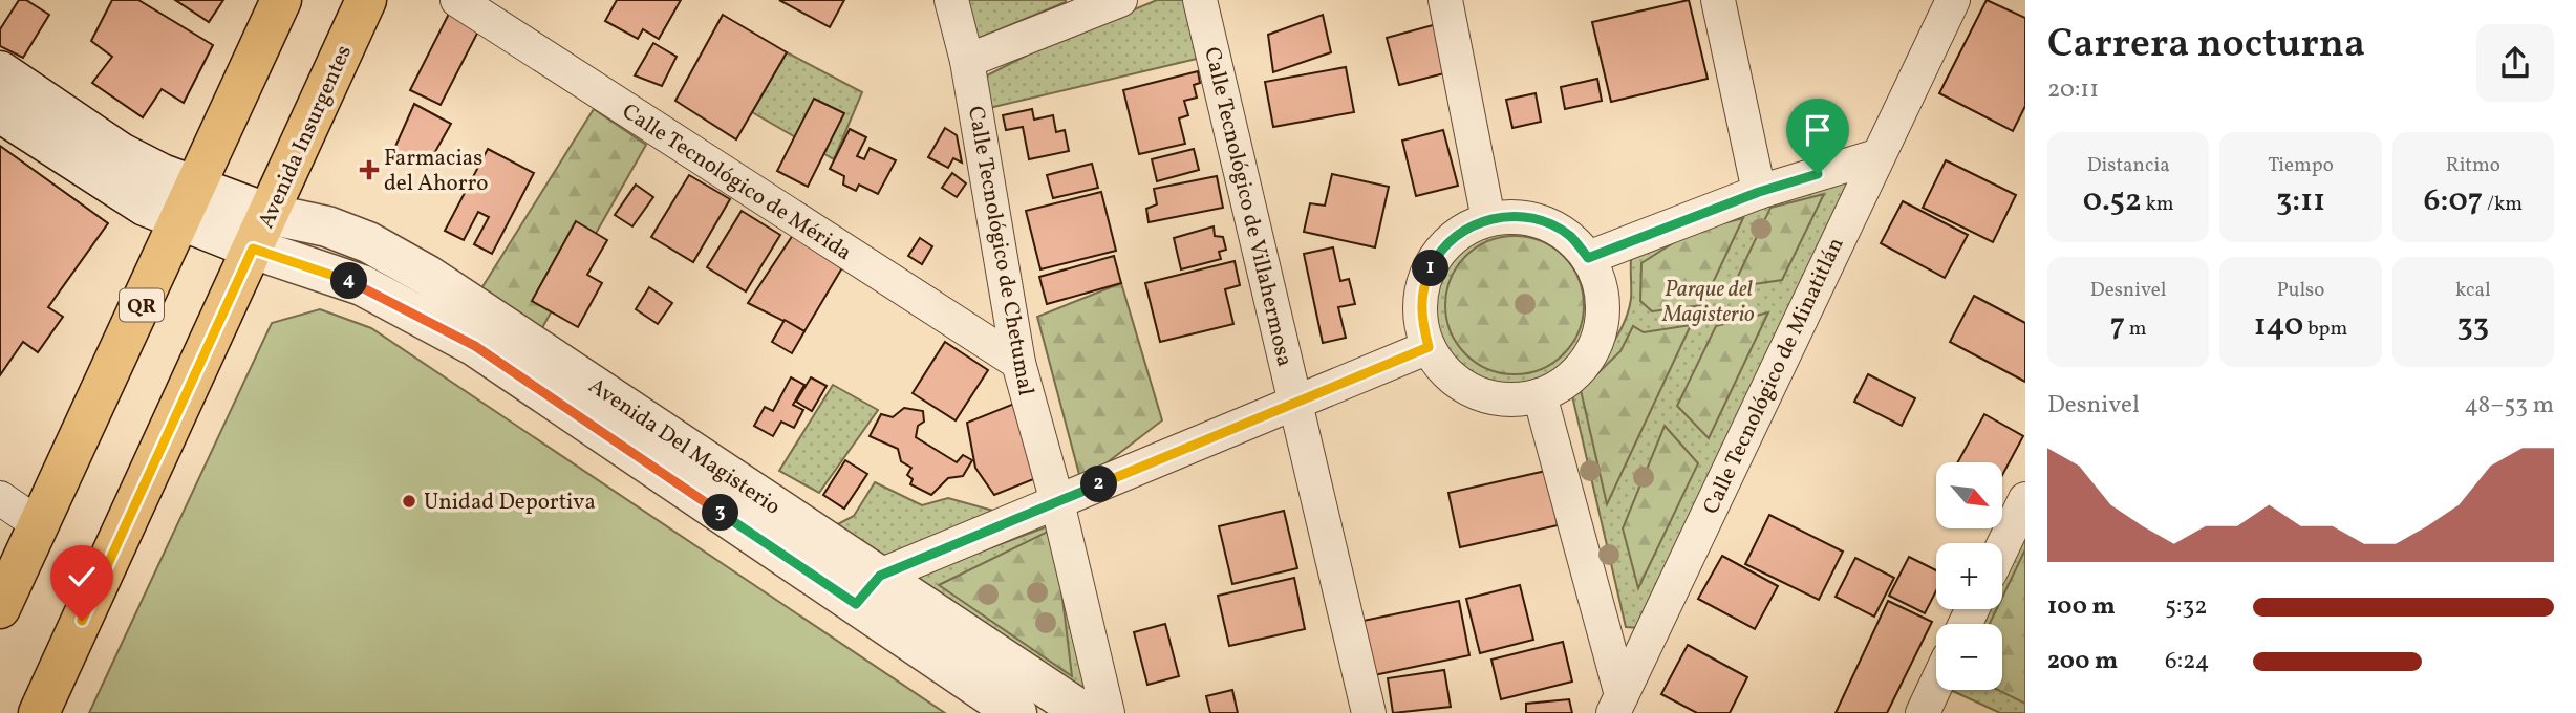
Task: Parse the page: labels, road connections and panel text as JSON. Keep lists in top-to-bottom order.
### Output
{
  "streets": {
    "main road": ["Avenida Insurgentes", "QR"],
    "street": [
      "Calle Tecnológico de Mérida",
      "Calle Tecnológico de Villahermosa",
      "Calle Tecnológico de Chetumal",
      "Calle Tecnológico de Minatitlán",
      "Avenida Del Magisterio"
    ]
  },
  "crossings": [
    ["Avenida Insurgentes", "Avenida Del Magisterio"],
    ["Calle Tecnológico de Mérida", "Calle Tecnológico de Chetumal"],
    ["QR", "Avenida Del Magisterio"]
  ],
  "parks": ["Parque del Magisterio"],
  "places": {
    "health": ["Farmacias del Ahorro"],
    "other": ["Unidad Deportiva"]
  },
  "north": "bottom right",
  "page": {
    "heading": ["Carrera nocturna", "20:11"],
    "stats": [
      ["Distancia", "0.52 km"],
      ["Tiempo", "3:11"],
      ["Ritmo", "6:07 /km"],
      ["Desnivel", "7 m"],
      ["Pulso", "140 bpm"],
      ["kcal", "33"]
    ],
    "pins": [
      "1",
      "4",
      "2",
      "3"
    ],
    "chart": ["Desnivel", "48–53 m"],
    "map_buttons": ["+", "−"],
    "list": [
      {
        "name": "100 m",
        "note": "5:32"
      },
      {
        "name": "200 m",
        "note": "6:24"
      }
    ]
  }
}
